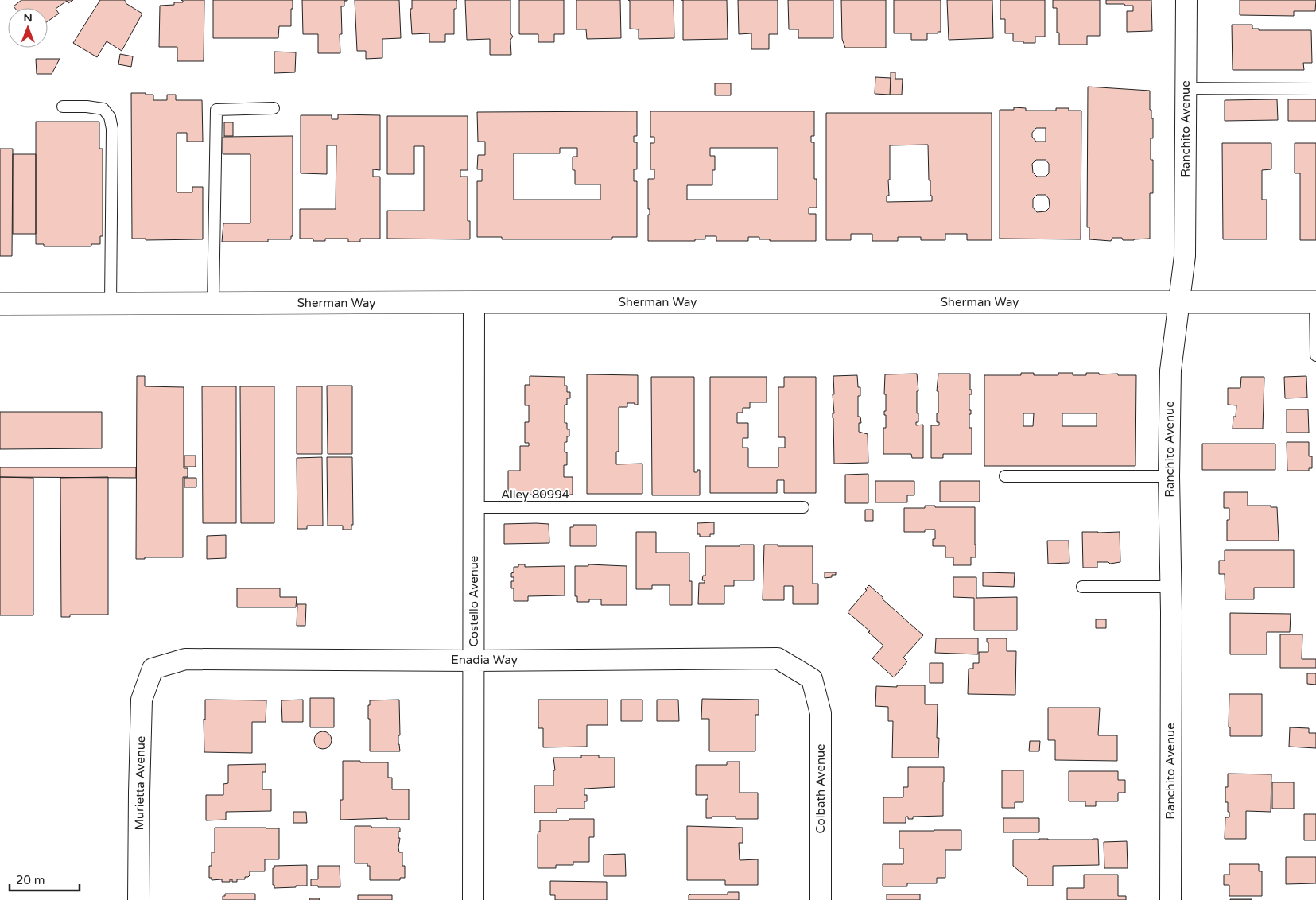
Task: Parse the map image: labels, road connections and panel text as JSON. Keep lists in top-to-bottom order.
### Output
{
  "streets": {
    "main road": ["Sherman Way"],
    "street": [
      "Ranchito Avenue",
      "Costello Avenue",
      "Enadia Way",
      "Murietta Avenue",
      "Colbath Avenue"
    ],
    "lane": ["Alley 80994"]
  },
  "crossings": [
    ["Ranchito Avenue", "Sherman Way"],
    ["Sherman Way", "Costello Avenue"],
    ["Alley 80994", "Costello Avenue"],
    ["Costello Avenue", "Enadia Way"],
    ["Enadia Way", "Murietta Avenue"],
    ["Enadia Way", "Colbath Avenue"]
  ],
  "scale_bar": "20 m",
  "north": "top"
}
